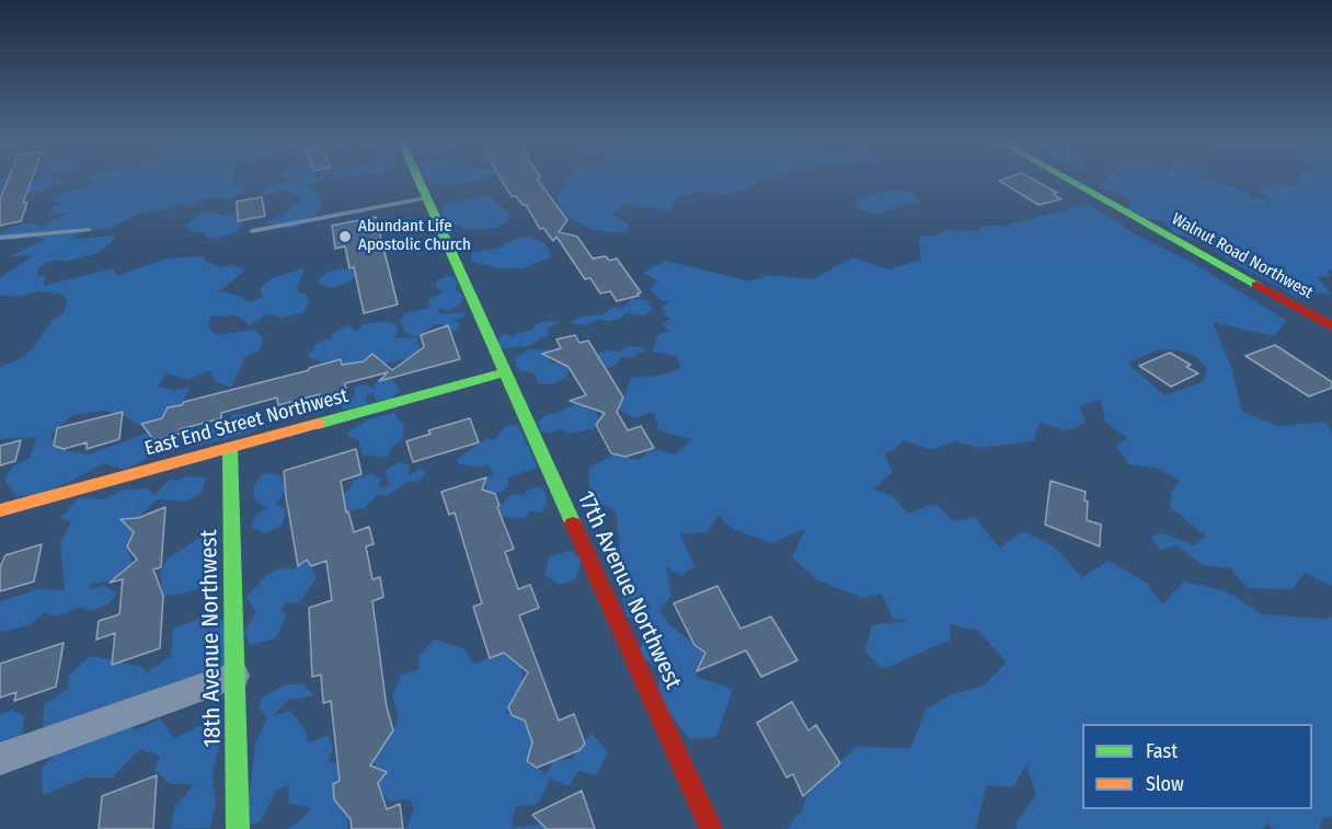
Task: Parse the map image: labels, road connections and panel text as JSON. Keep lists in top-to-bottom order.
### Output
{
  "streets": {
    "street": [
      "Walnut Road Northwest",
      "East End Street Northwest",
      "17th Avenue Northwest",
      "18th Avenue Northwest"
    ]
  },
  "crossings": [
    ["East End Street Northwest", "17th Avenue Northwest"],
    ["East End Street Northwest", "18th Avenue Northwest"]
  ],
  "places": ["Abundant Life Apostolic Church"],
  "legend": ["Fast", "Slow"]
}
